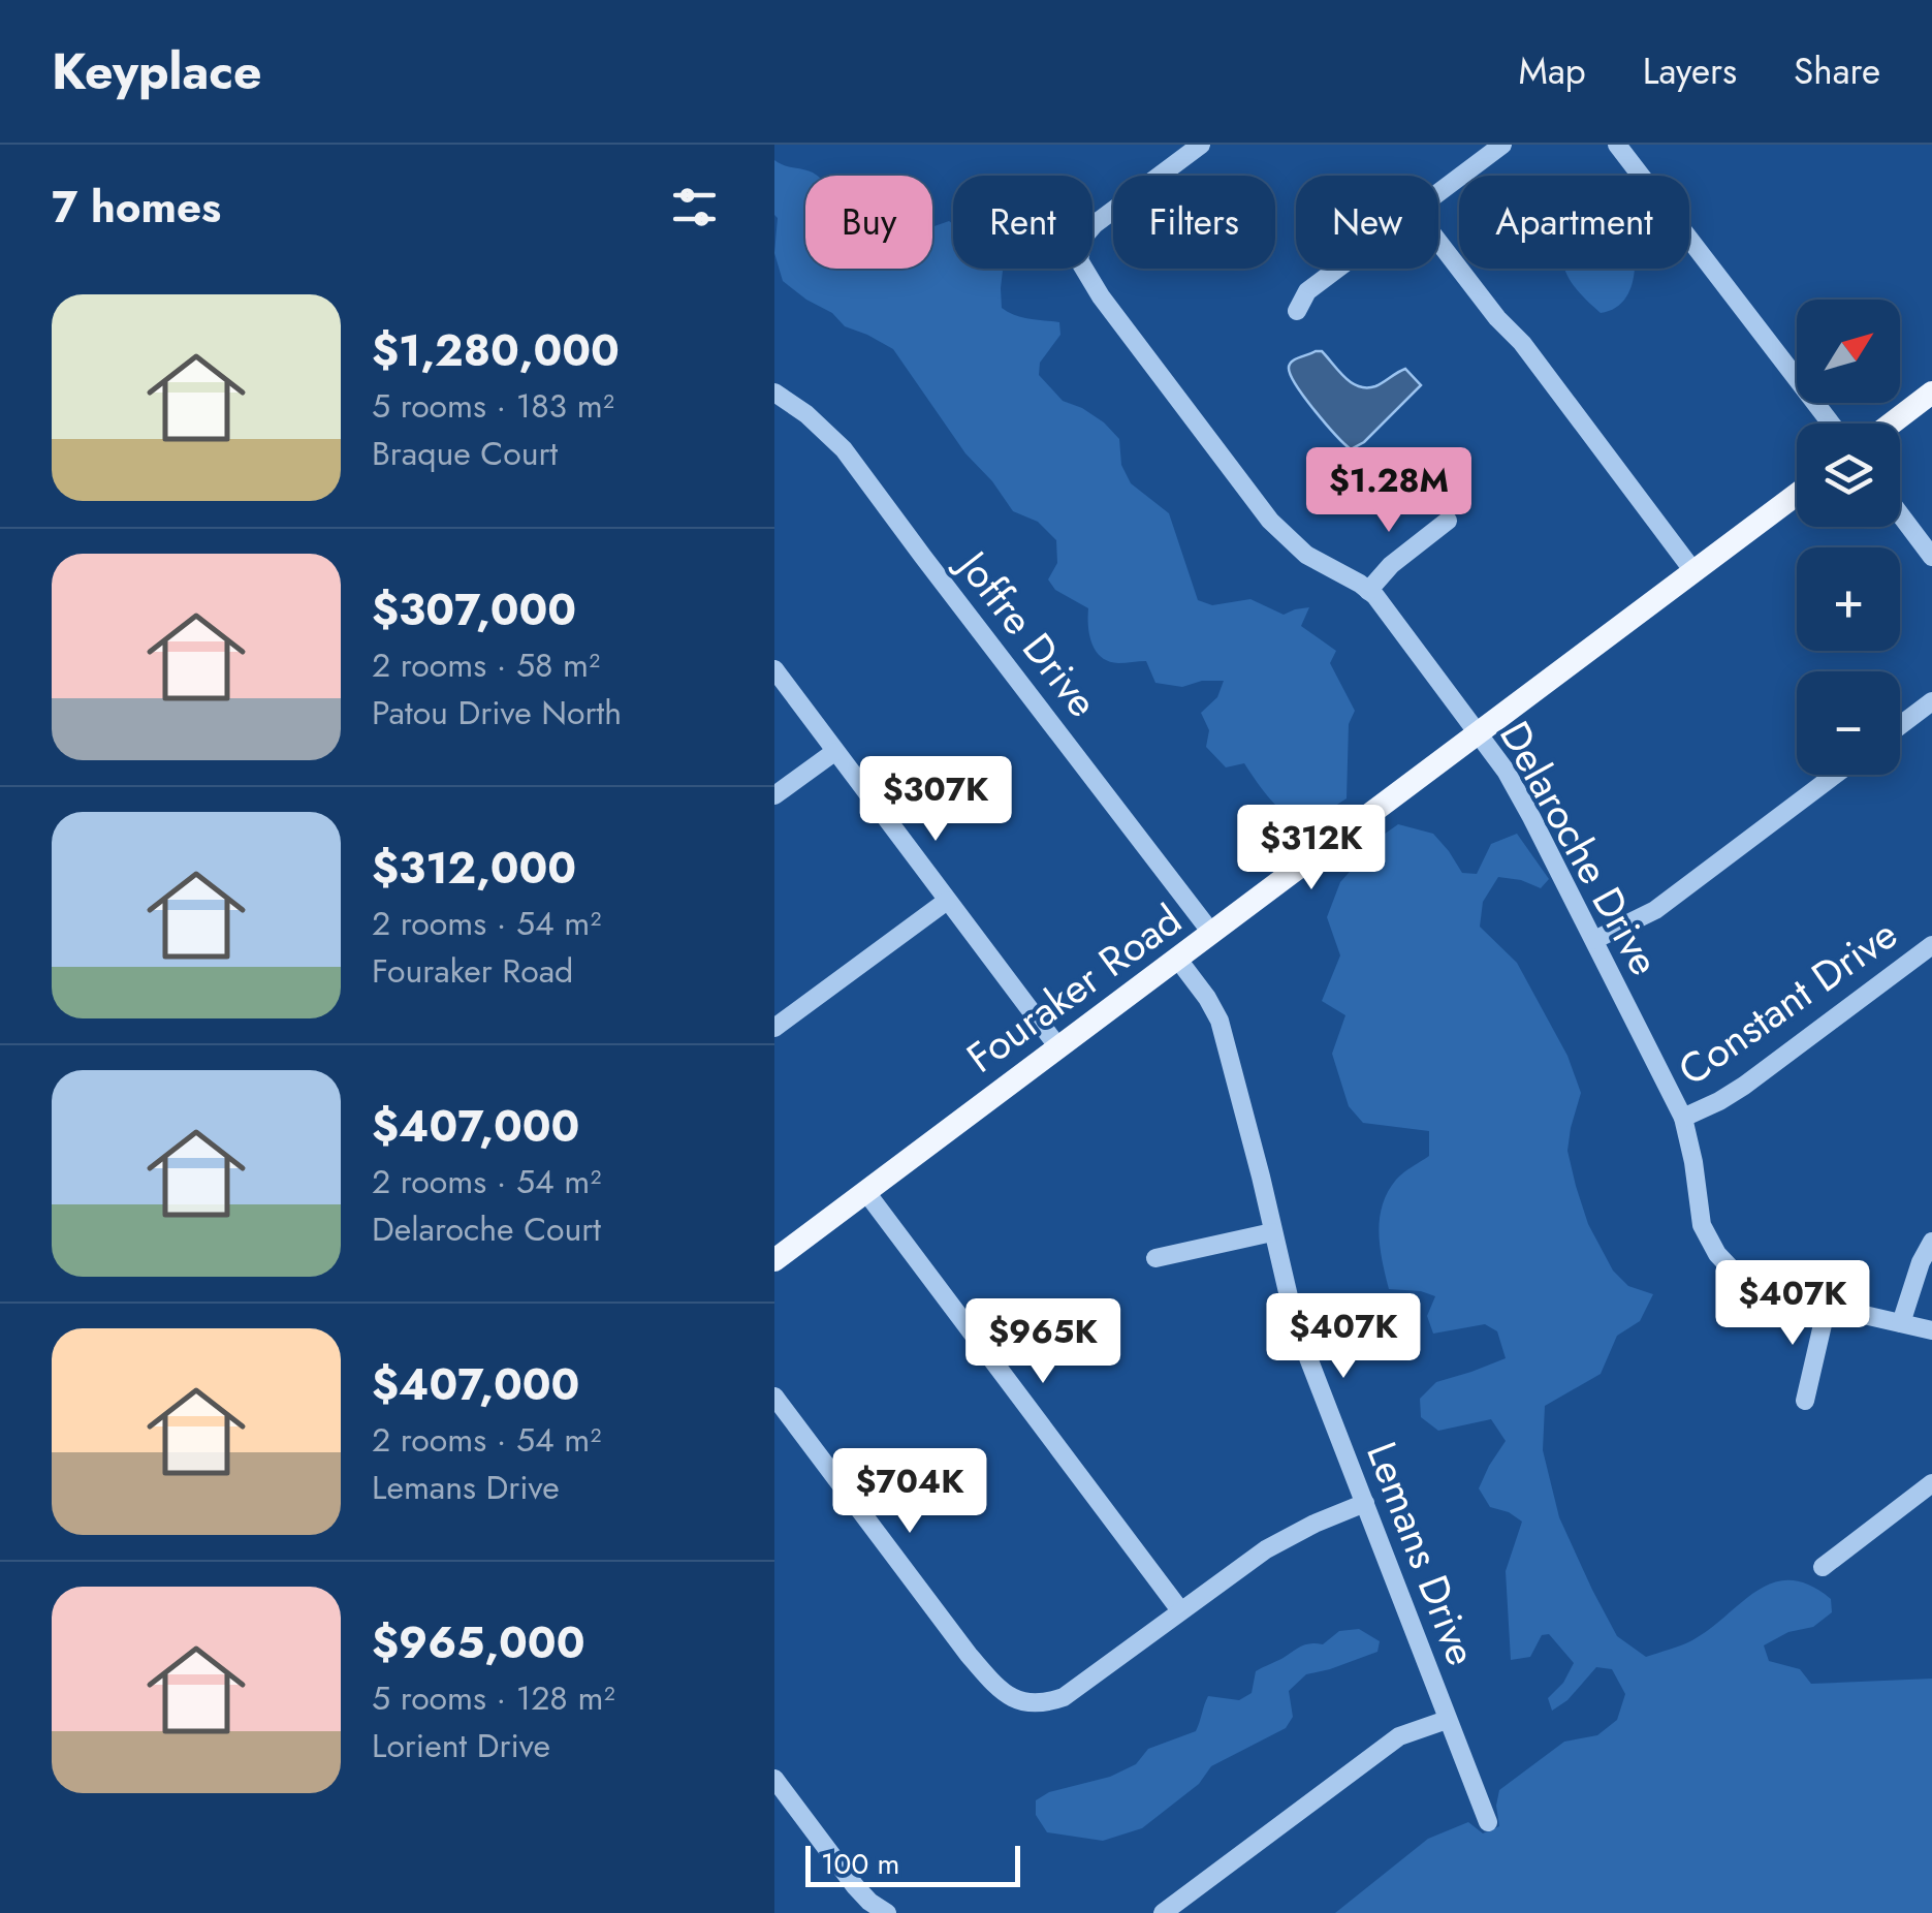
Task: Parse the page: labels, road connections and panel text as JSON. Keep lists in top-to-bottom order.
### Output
{
  "streets": {
    "main road": ["Fouraker Road"],
    "street": [
      "Joffre Drive",
      "Delaroche Drive",
      "Constant Drive",
      "Lemans Drive"
    ]
  },
  "crossings": [
    ["Joffre Drive", "Fouraker Road"],
    ["Delaroche Drive", "Fouraker Road"],
    ["Delaroche Drive", "Constant Drive"],
    ["Fouraker Road", "Lemans Drive"]
  ],
  "scale_bar": "100 m",
  "north": "top right",
  "page": {
    "header": "Keyplace",
    "nav": ["Map", "Layers", "Share"],
    "heading": "7 homes",
    "chip": [
      "Buy",
      "Rent",
      "Filters",
      "New",
      "Apartment"
    ],
    "list": [
      {
        "name": "$1,280,000",
        "note": "5 rooms · 183 m² · Braque Court"
      },
      {
        "name": "$307,000",
        "note": "2 rooms · 58 m² · Patou Drive North"
      },
      {
        "name": "$312,000",
        "note": "2 rooms · 54 m² · Fouraker Road"
      },
      {
        "name": "$407,000",
        "note": "2 rooms · 54 m² · Delaroche Court"
      },
      {
        "name": "$407,000",
        "note": "2 rooms · 54 m² · Lemans Drive"
      },
      {
        "name": "$965,000",
        "note": "5 rooms · 128 m² · Lorient Drive"
      }
    ],
    "map_buttons": ["+", "−"],
    "price": [
      "$1.28M",
      "$307K",
      "$312K",
      "$407K",
      "$407K",
      "$965K",
      "$704K"
    ],
    "scale": "100 m"
  }
}
